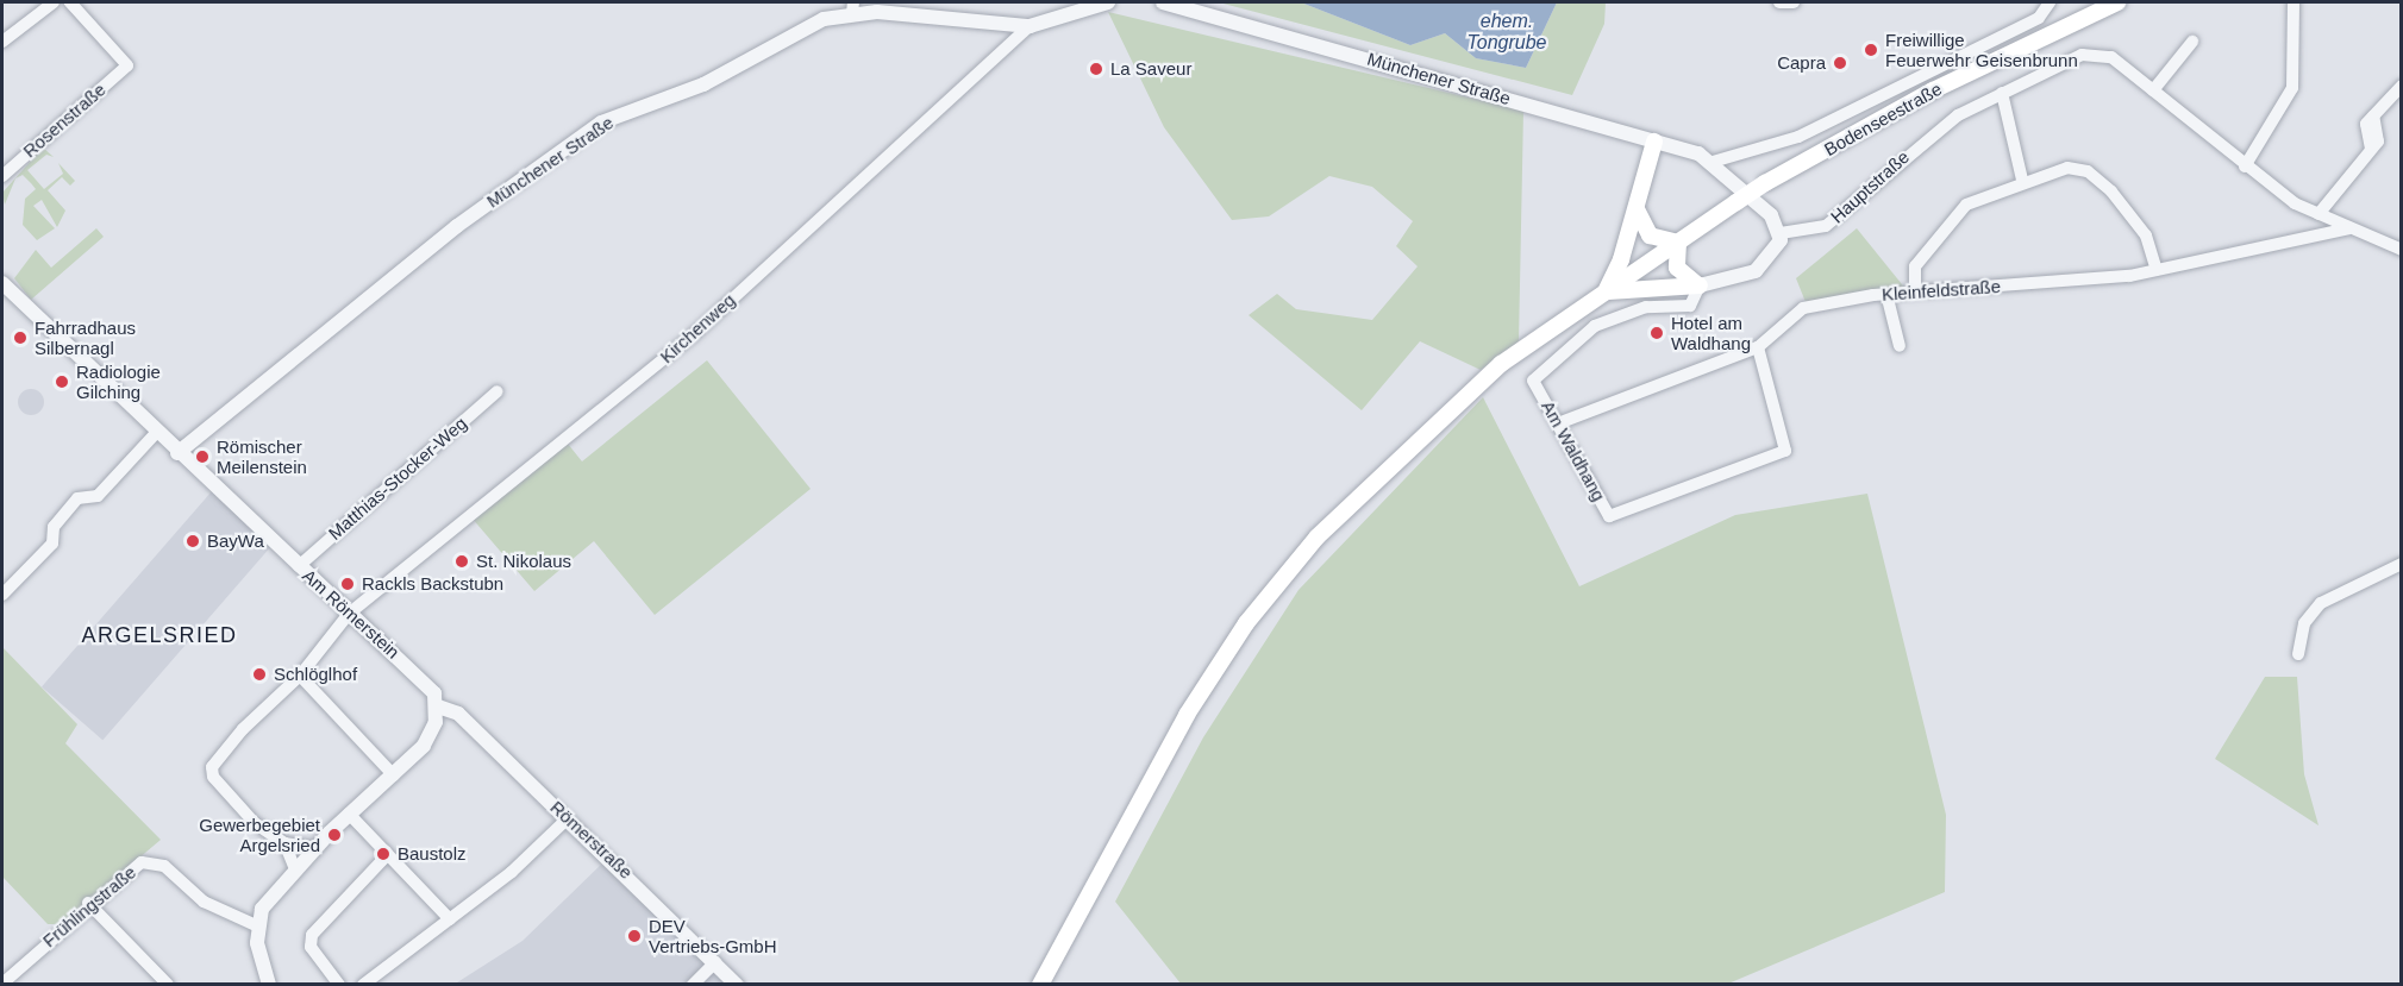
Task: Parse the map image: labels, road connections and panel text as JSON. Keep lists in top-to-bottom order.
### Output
{
  "streets": {
    "main road": ["Bodenseestraße"],
    "street": [
      "Münchener Straße",
      "Rosenstraße",
      "Hauptstraße",
      "Kleinfeldstraße",
      "Kirchenweg",
      "Am Waldhang",
      "Matthias-Stocker-Weg",
      "Am Römerstein",
      "Römerstraße",
      "Frühlingstraße"
    ]
  },
  "crossings": [
    ["Münchener Straße", "Kirchenweg"],
    ["Münchener Straße", "Am Römerstein"],
    ["Hauptstraße", "Kleinfeldstraße"],
    ["Kleinfeldstraße", "Am Waldhang"],
    ["Kirchenweg", "Am Römerstein"],
    ["Matthias-Stocker-Weg", "Am Römerstein"],
    ["Am Römerstein", "Römerstraße"]
  ],
  "districts": ["ARGELSRIED"],
  "water": ["ehem. Tongrube"],
  "places": [
    "Freiwillige Feuerwehr Geisenbrunn",
    "Capra",
    "La Saveur",
    "Hotel am Waldhang",
    "Fahrradhaus Silbernagl",
    "Radiologie Gilching",
    "Römischer Meilenstein",
    "BayWa",
    "St. Nikolaus",
    "Rackls Backstubn",
    "Schlöglhof",
    "Gewerbegebiet Argelsried",
    "Baustolz",
    "DEV Vertriebs-GmbH"
  ]
}
